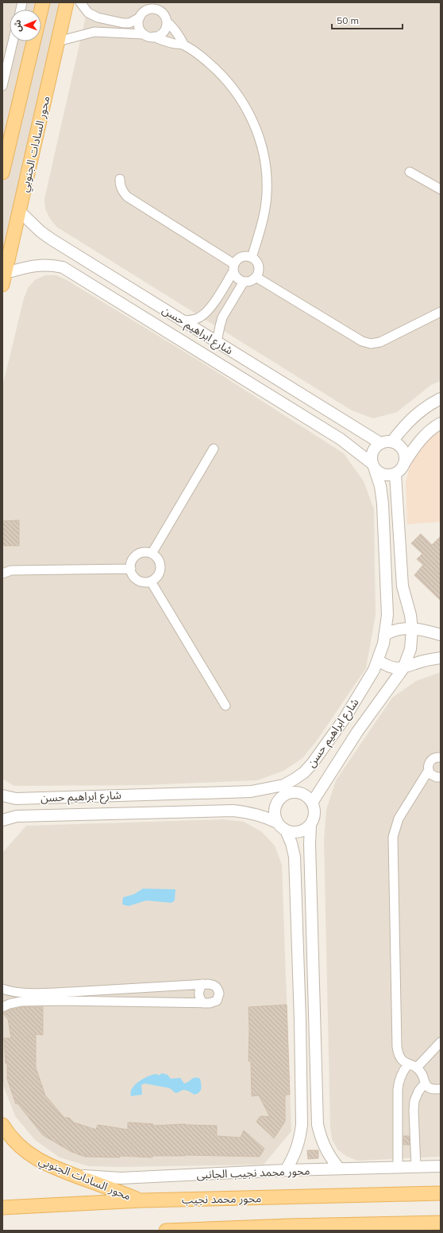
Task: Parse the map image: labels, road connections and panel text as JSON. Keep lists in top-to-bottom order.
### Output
{
  "streets": {
    "main road": ["محور السادات الجنوبي", "محور محمد نجيب"],
    "street": ["شارع ابراهيم حسن", "محور محمد نجيب الجانبى"]
  },
  "crossings": [
    ["محور السادات الجنوبي", "شارع ابراهيم حسن"],
    ["محور السادات الجنوبي", "محور محمد نجيب الجانبى"],
    ["محور السادات الجنوبي", "محور محمد نجيب"]
  ],
  "scale_bar": "50 m",
  "north": "left"
}
